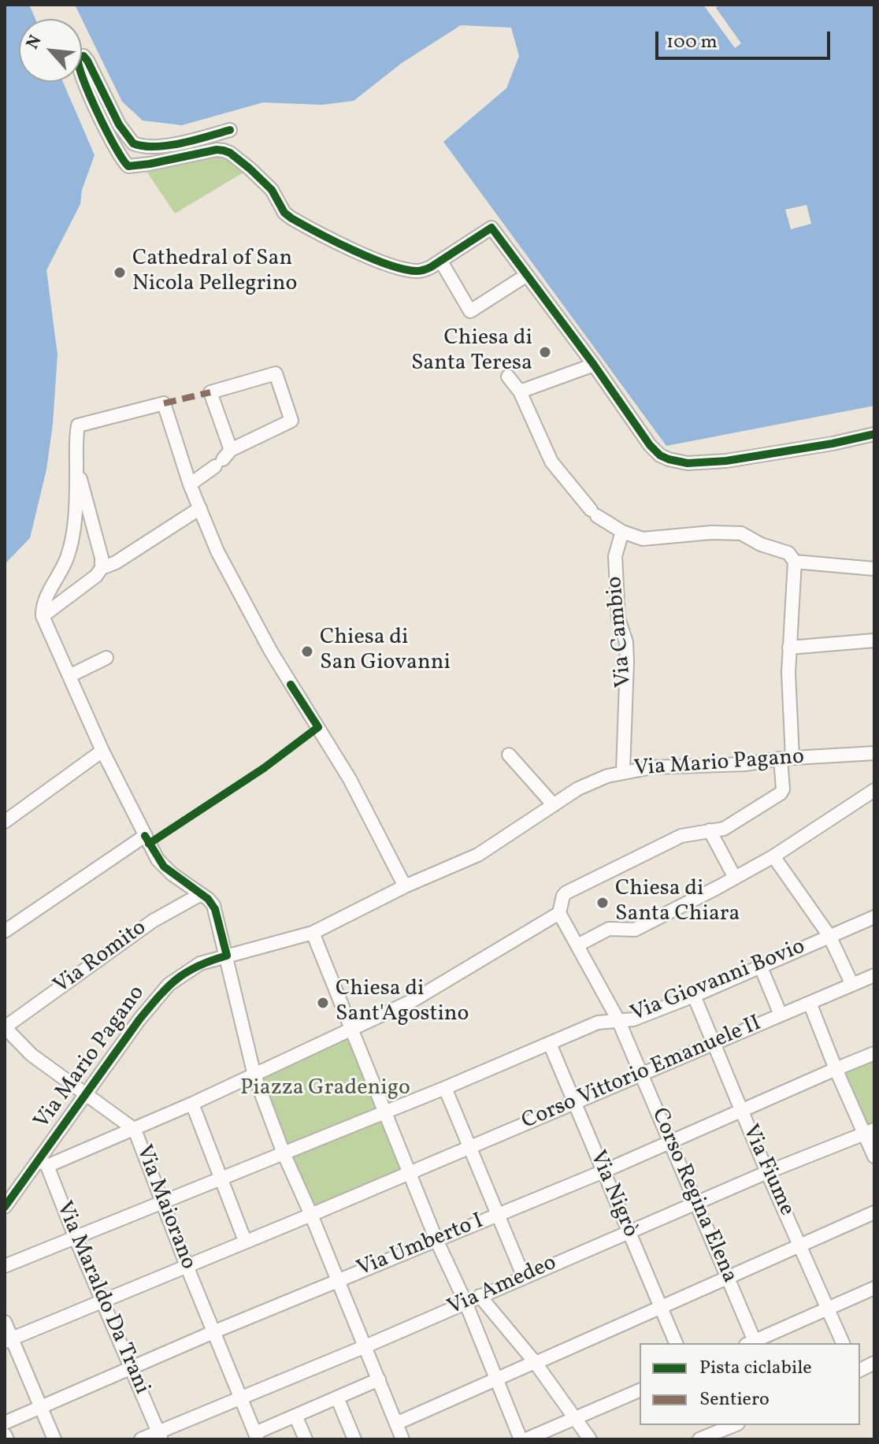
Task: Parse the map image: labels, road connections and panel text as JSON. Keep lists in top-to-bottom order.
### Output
{
  "streets": {
    "street": [
      "Via Cambio",
      "Via Mario Pagano",
      "Via Romito",
      "Via Giovanni Bovio",
      "Corso Vittorio Emanuele II",
      "Via Fiume",
      "Via Nigrò",
      "Corso Regina Elena",
      "Via Maiorano",
      "Via Umberto I",
      "Via Amedeo",
      "Via Maraldo Da Trani"
    ]
  },
  "crossings": [
    ["Via Cambio", "Via Mario Pagano"],
    ["Via Mario Pagano", "Via Maiorano"],
    ["Via Mario Pagano", "Via Maraldo Da Trani"],
    ["Via Romito", "Via Maiorano"],
    ["Via Giovanni Bovio", "Via Fiume"],
    ["Via Giovanni Bovio", "Via Nigrò"],
    ["Via Giovanni Bovio", "Corso Regina Elena"],
    ["Corso Vittorio Emanuele II", "Via Fiume"],
    ["Corso Vittorio Emanuele II", "Via Nigrò"],
    ["Corso Vittorio Emanuele II", "Corso Regina Elena"],
    ["Via Fiume", "Via Umberto I"],
    ["Via Fiume", "Via Amedeo"],
    ["Via Nigrò", "Via Umberto I"],
    ["Via Nigrò", "Via Amedeo"],
    ["Corso Regina Elena", "Via Umberto I"],
    ["Corso Regina Elena", "Via Amedeo"],
    ["Via Maiorano", "Via Umberto I"],
    ["Via Maiorano", "Via Amedeo"],
    ["Via Umberto I", "Via Maraldo Da Trani"],
    ["Via Amedeo", "Via Maraldo Da Trani"]
  ],
  "parks": ["Piazza Gradenigo"],
  "places": [
    "Cathedral of San Nicola Pellegrino",
    "Chiesa di Santa Teresa",
    "Chiesa di San Giovanni",
    "Chiesa di Santa Chiara",
    "Chiesa di Sant'Agostino"
  ],
  "legend": ["Pista ciclabile", "Sentiero"],
  "scale_bar": "100 m",
  "north": "top left"
}
